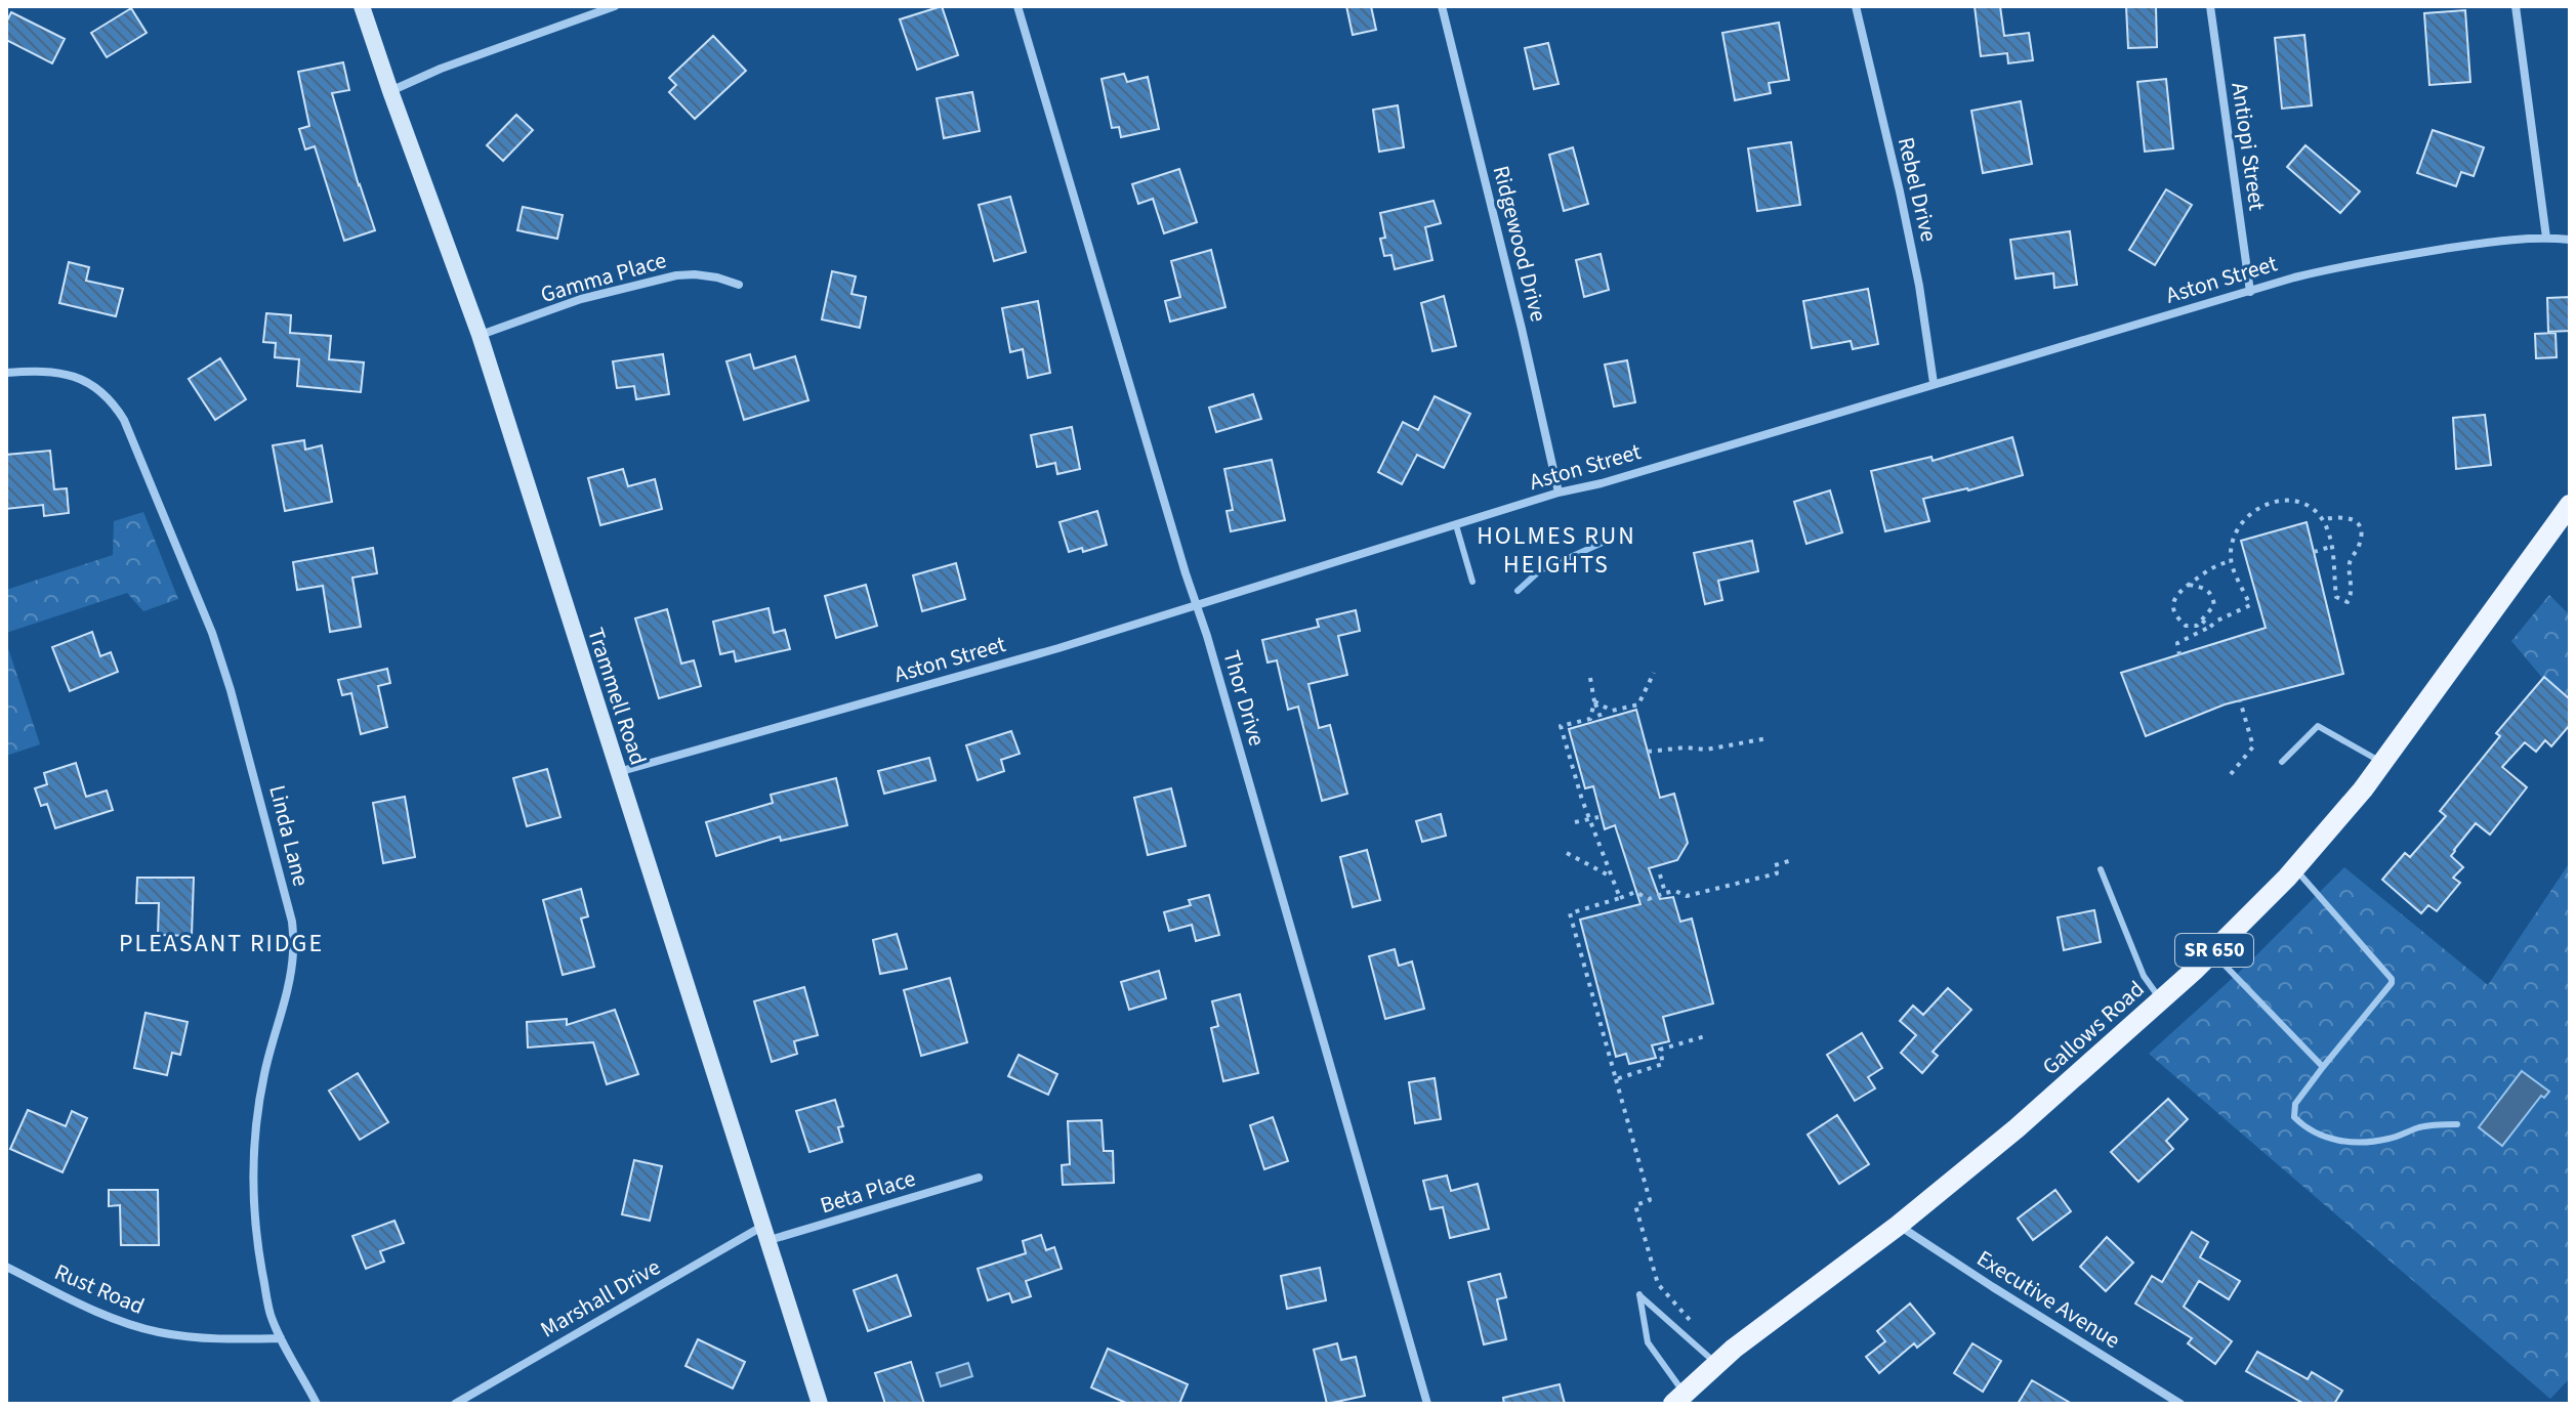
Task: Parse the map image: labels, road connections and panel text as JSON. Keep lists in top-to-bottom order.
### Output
{
  "streets": {
    "main road": ["SR 650", "Gallows Road"],
    "street": [
      "Antiopi Street",
      "Rebel Drive",
      "Ridgewood Drive",
      "Gamma Place",
      "Aston Street",
      "Trammell Road",
      "Thor Drive",
      "Linda Lane",
      "Beta Place",
      "Rust Road",
      "Marshall Drive",
      "Executive Avenue"
    ]
  },
  "crossings": [
    ["Antiopi Street", "Aston Street"],
    ["Rebel Drive", "Aston Street"],
    ["Ridgewood Drive", "Aston Street"],
    ["Gamma Place", "Trammell Road"],
    ["Aston Street", "Trammell Road"],
    ["Aston Street", "Thor Drive"],
    ["Trammell Road", "Beta Place"],
    ["Trammell Road", "Marshall Drive"],
    ["Linda Lane", "Rust Road"],
    ["Gallows Road", "Executive Avenue"],
    ["Beta Place", "Marshall Drive"]
  ],
  "districts": ["HOLMES RUN HEIGHTS", "PLEASANT RIDGE"]
}
